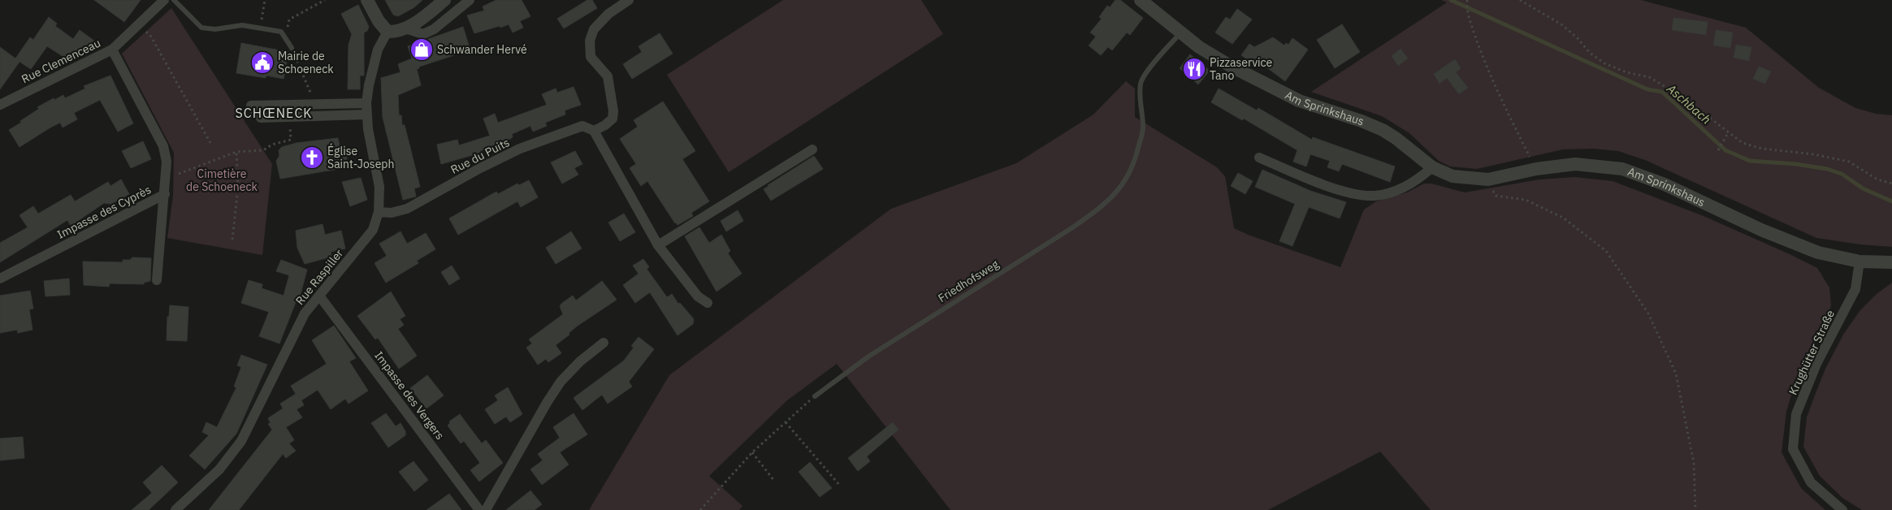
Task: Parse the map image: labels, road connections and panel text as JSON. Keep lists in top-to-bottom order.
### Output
{
  "streets": {
    "street": [
      "Rue Clemenceau",
      "Am Sprinkshaus",
      "Rue du Puits",
      "Impasse des Cyprès",
      "Rue Raspiller",
      "Krughütter Straße",
      "Impasse des Vergers"
    ],
    "lane": ["Friedhofsweg"]
  },
  "crossings": [
    ["Rue Clemenceau", "Impasse des Cyprès"],
    ["Am Sprinkshaus", "Friedhofsweg"],
    ["Am Sprinkshaus", "Krughütter Straße"],
    ["Rue du Puits", "Rue Raspiller"],
    ["Rue Raspiller", "Impasse des Vergers"]
  ],
  "districts": ["SCHŒNECK"],
  "water": ["Aschbach"],
  "parks": ["Cimetière de Schoeneck"],
  "places": {
    "shop": ["Schwander Hervé"],
    "public building": ["Mairie de Schoeneck"],
    "restaurant": ["Pizzaservice Tano"],
    "church": ["Église Saint-Joseph"]
  }
}
